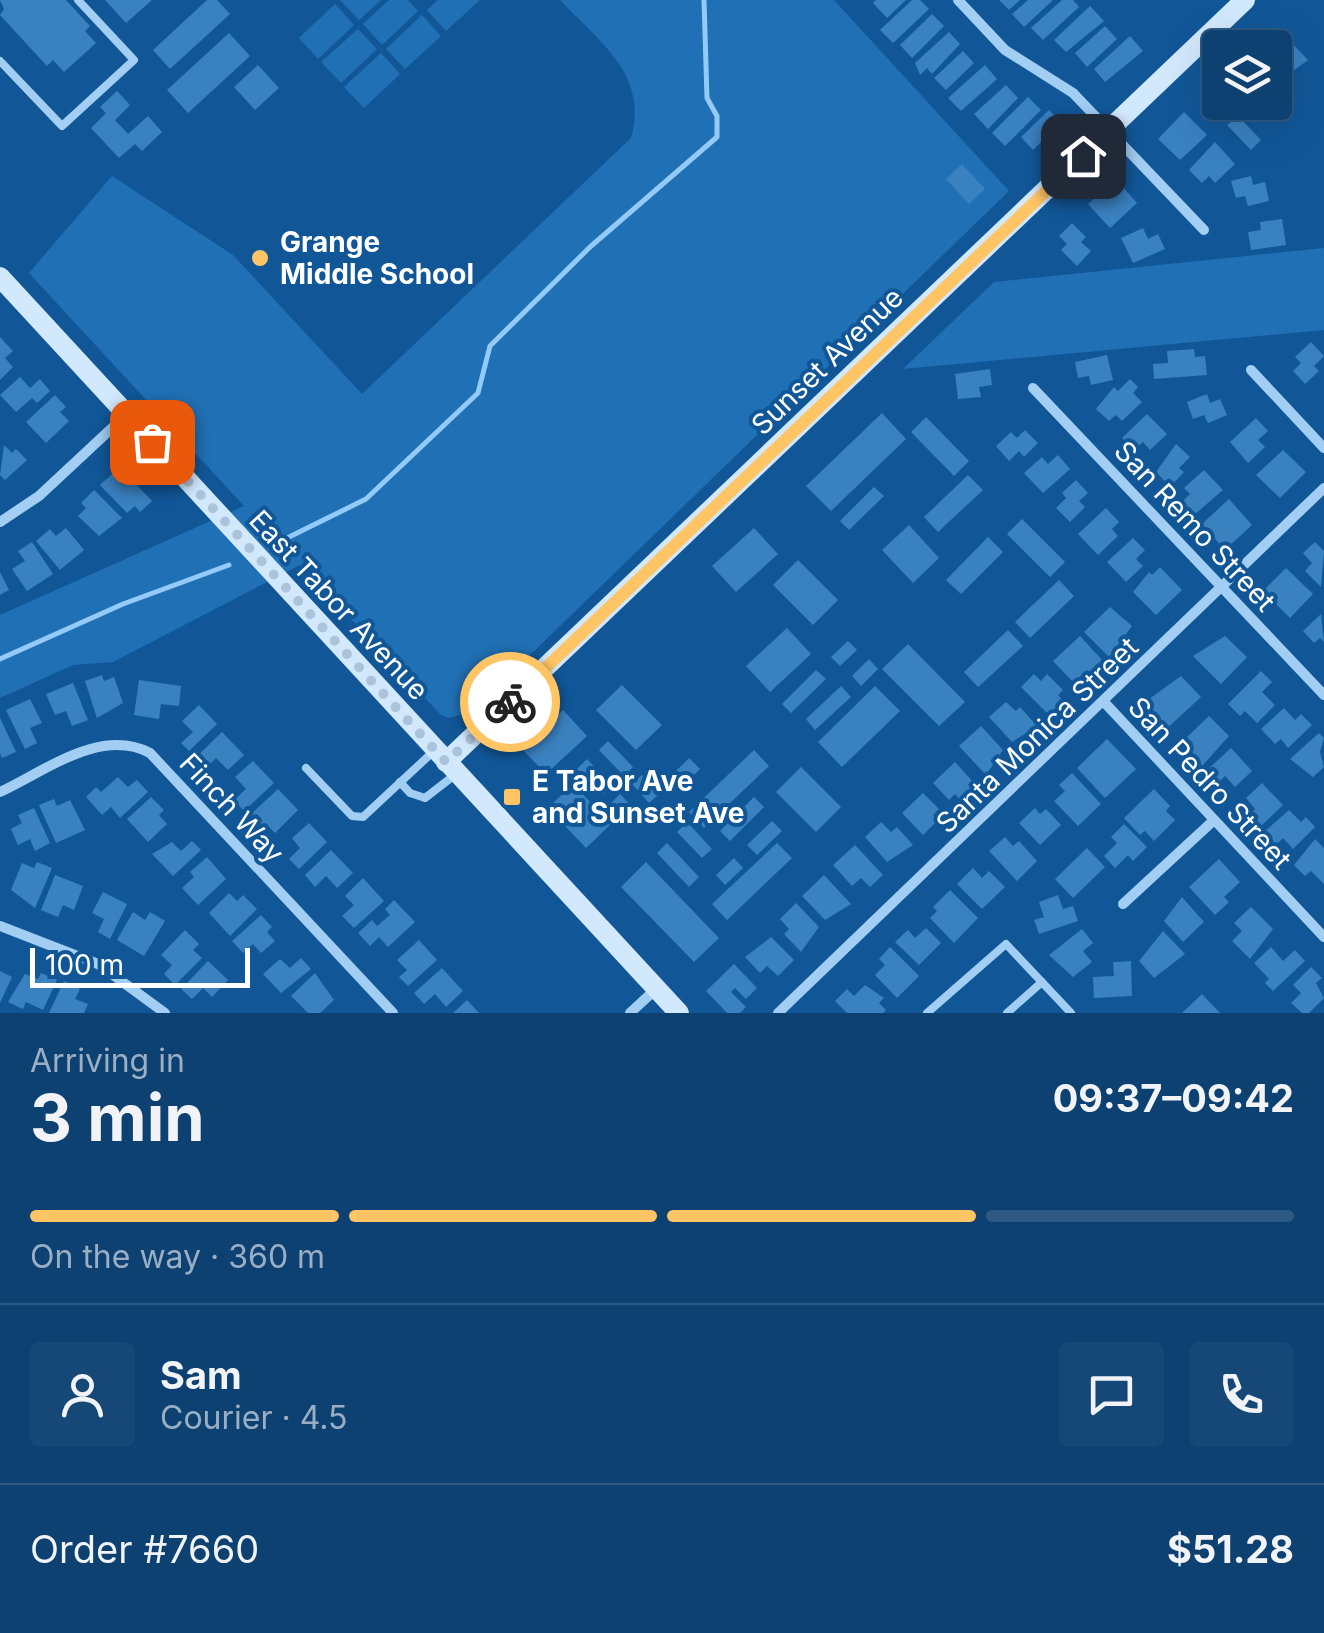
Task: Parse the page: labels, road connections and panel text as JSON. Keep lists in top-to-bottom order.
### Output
{
  "streets": {
    "main road": ["Sunset Avenue", "East Tabor Avenue"],
    "street": [
      "San Remo Street",
      "Santa Monica Street",
      "San Pedro Street",
      "Finch Way"
    ]
  },
  "crossings": [
    ["Sunset Avenue", "East Tabor Avenue"],
    ["San Remo Street", "Santa Monica Street"],
    ["Santa Monica Street", "San Pedro Street"]
  ],
  "places": {
    "other": ["Grange Middle School"],
    "transit": ["E Tabor Ave and Sunset Ave"]
  },
  "scale_bar": "100 m",
  "page": {
    "scale": "100 m",
    "heading": ["3 min", "Arriving in", "09:37–09:42"],
    "panel": [
      "Sam",
      "Courier · 4.5",
      "Order #7660",
      "$51.28"
    ],
    "bar": "On the way · 360 m"
  }
}
